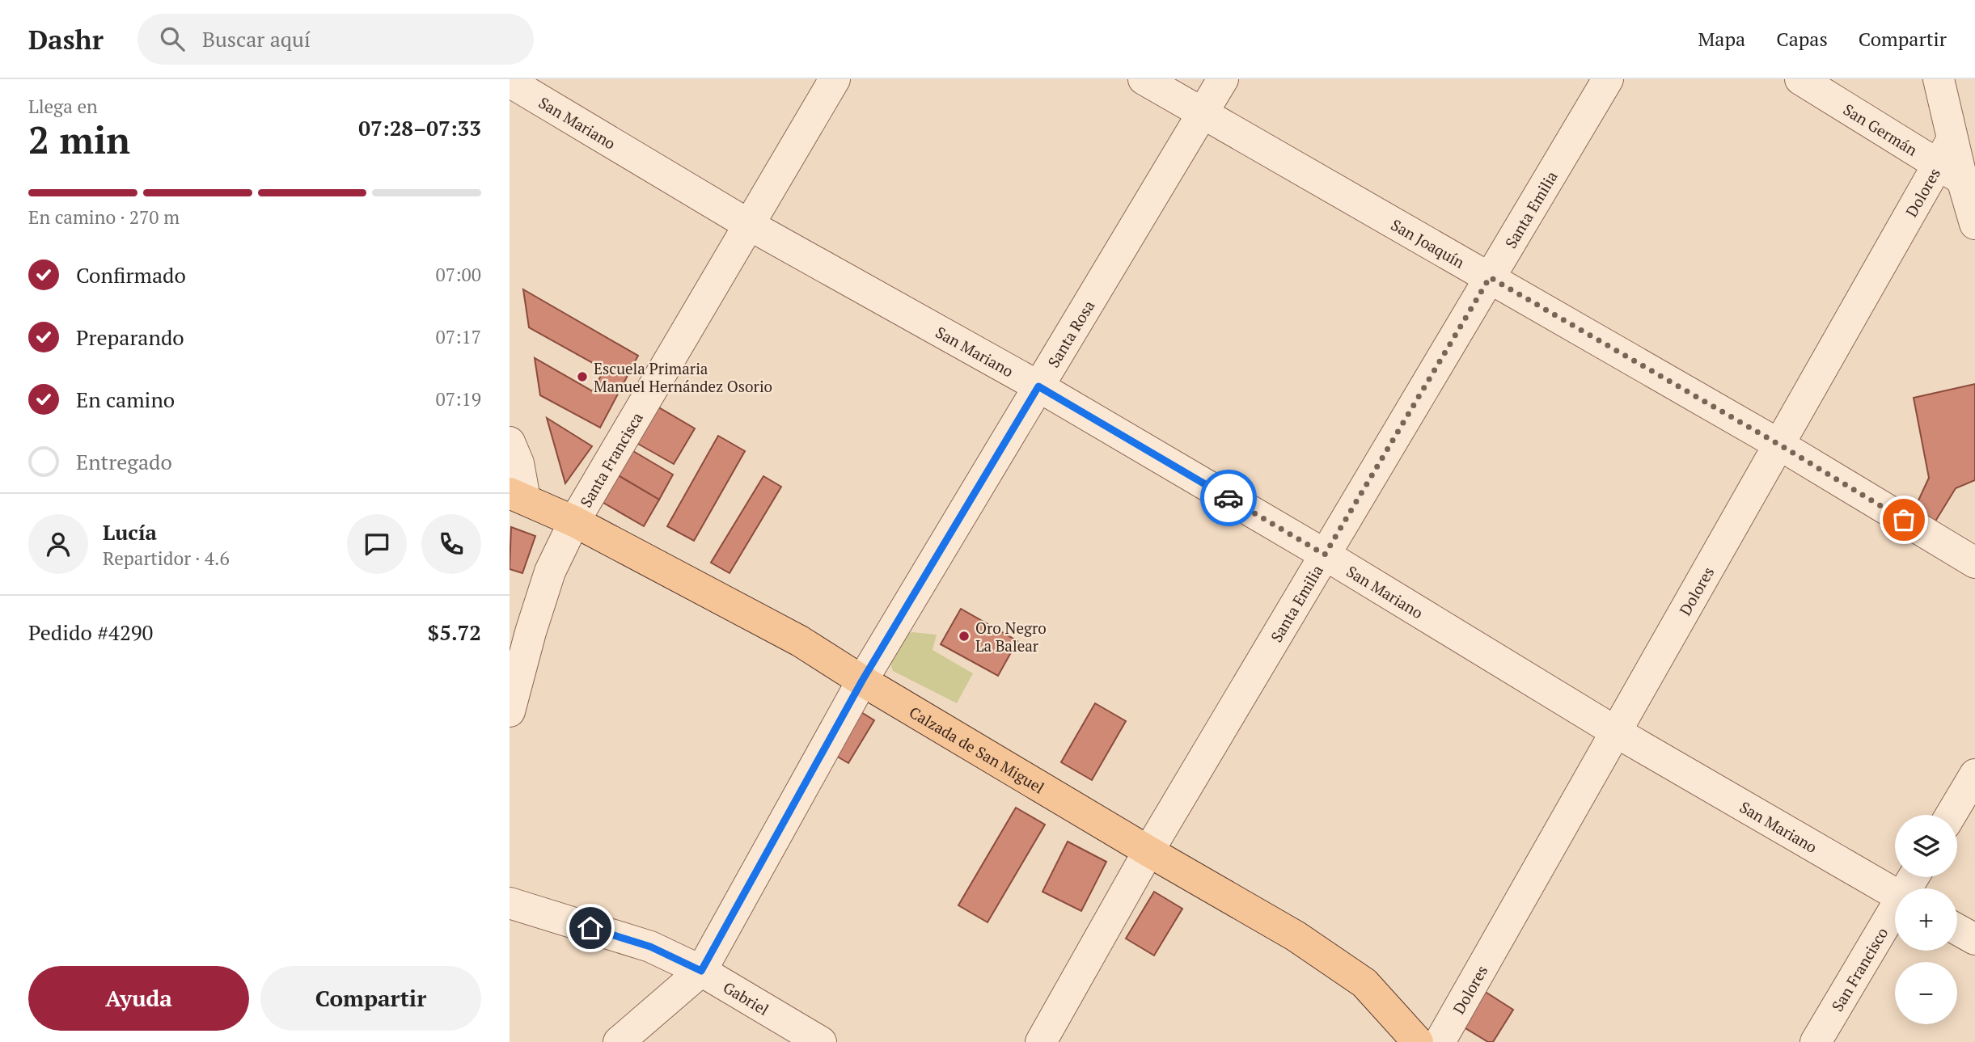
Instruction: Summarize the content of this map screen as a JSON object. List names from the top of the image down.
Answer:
{
  "streets": {
    "main road": ["Calzada de San Miguel"],
    "street": [
      "San Mariano",
      "San Germán",
      "Dolores",
      "Santa Emilia",
      "San Joaquín",
      "Santa Rosa",
      "Santa Francisca",
      "San Francisco",
      "Gabriel"
    ]
  },
  "crossings": [
    ["San Mariano", "Dolores"],
    ["San Mariano", "Santa Emilia"],
    ["San Mariano", "Santa Rosa"],
    ["San Mariano", "Santa Francisca"],
    ["San Germán", "Dolores"],
    ["Dolores", "San Joaquín"],
    ["Santa Emilia", "San Joaquín"],
    ["Santa Emilia", "Calzada de San Miguel"],
    ["San Joaquín", "Santa Rosa"],
    ["Santa Rosa", "Calzada de San Miguel"],
    ["Santa Rosa", "Gabriel"],
    ["Santa Francisca", "Calzada de San Miguel"]
  ],
  "places": ["Escuela Primaria Manuel Hernández Osorio", "Oro Negro La Balear"],
  "page": {
    "header": "Dashr",
    "search": "Buscar aquí",
    "nav": ["Mapa", "Capas", "Compartir"],
    "heading": ["2 min", "Llega en", "07:28–07:33"],
    "panel": [
      "Lucía",
      "Repartidor · 4.6",
      "Pedido #4290",
      "$5.72"
    ],
    "bar": "En camino · 270 m",
    "list": [
      ["Confirmado", "07:00"],
      ["Preparando", "07:17"],
      ["En camino", "07:19"],
      "Entregado"
    ],
    "map_buttons": ["+", "−"],
    "buttons": ["Ayuda", "Compartir"]
  }
}
